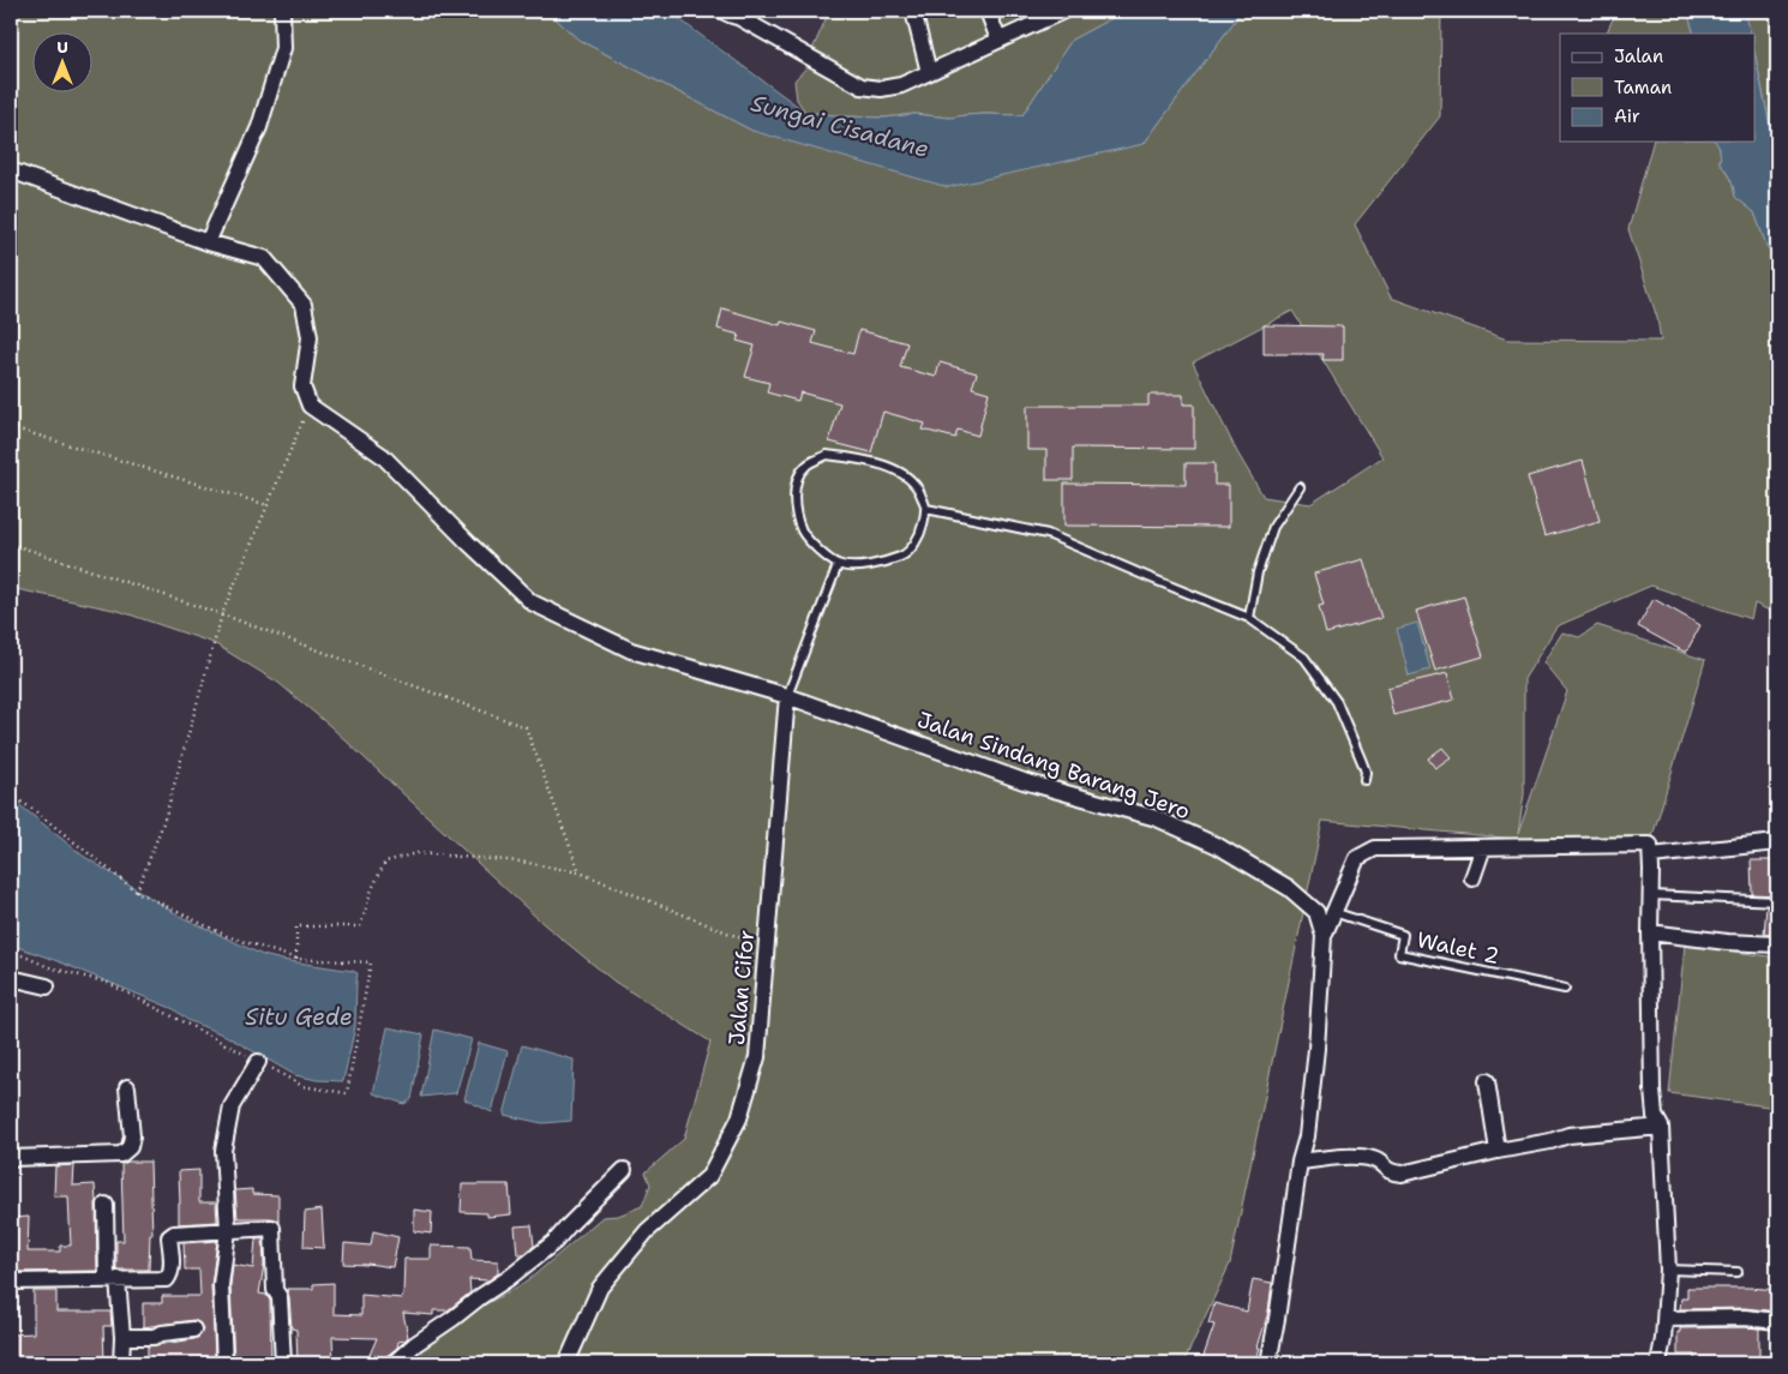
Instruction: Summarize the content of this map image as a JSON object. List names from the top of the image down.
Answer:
{
  "streets": {
    "street": ["Jalan Sindang Barang Jero", "Jalan Cifor"],
    "lane": ["Walet 2"]
  },
  "crossings": [
    ["Jalan Sindang Barang Jero", "Jalan Cifor"]
  ],
  "water": ["Sungai Cisadane", "Situ Gede"],
  "legend": ["Jalan", "Taman", "Air"],
  "north": "top"
}
